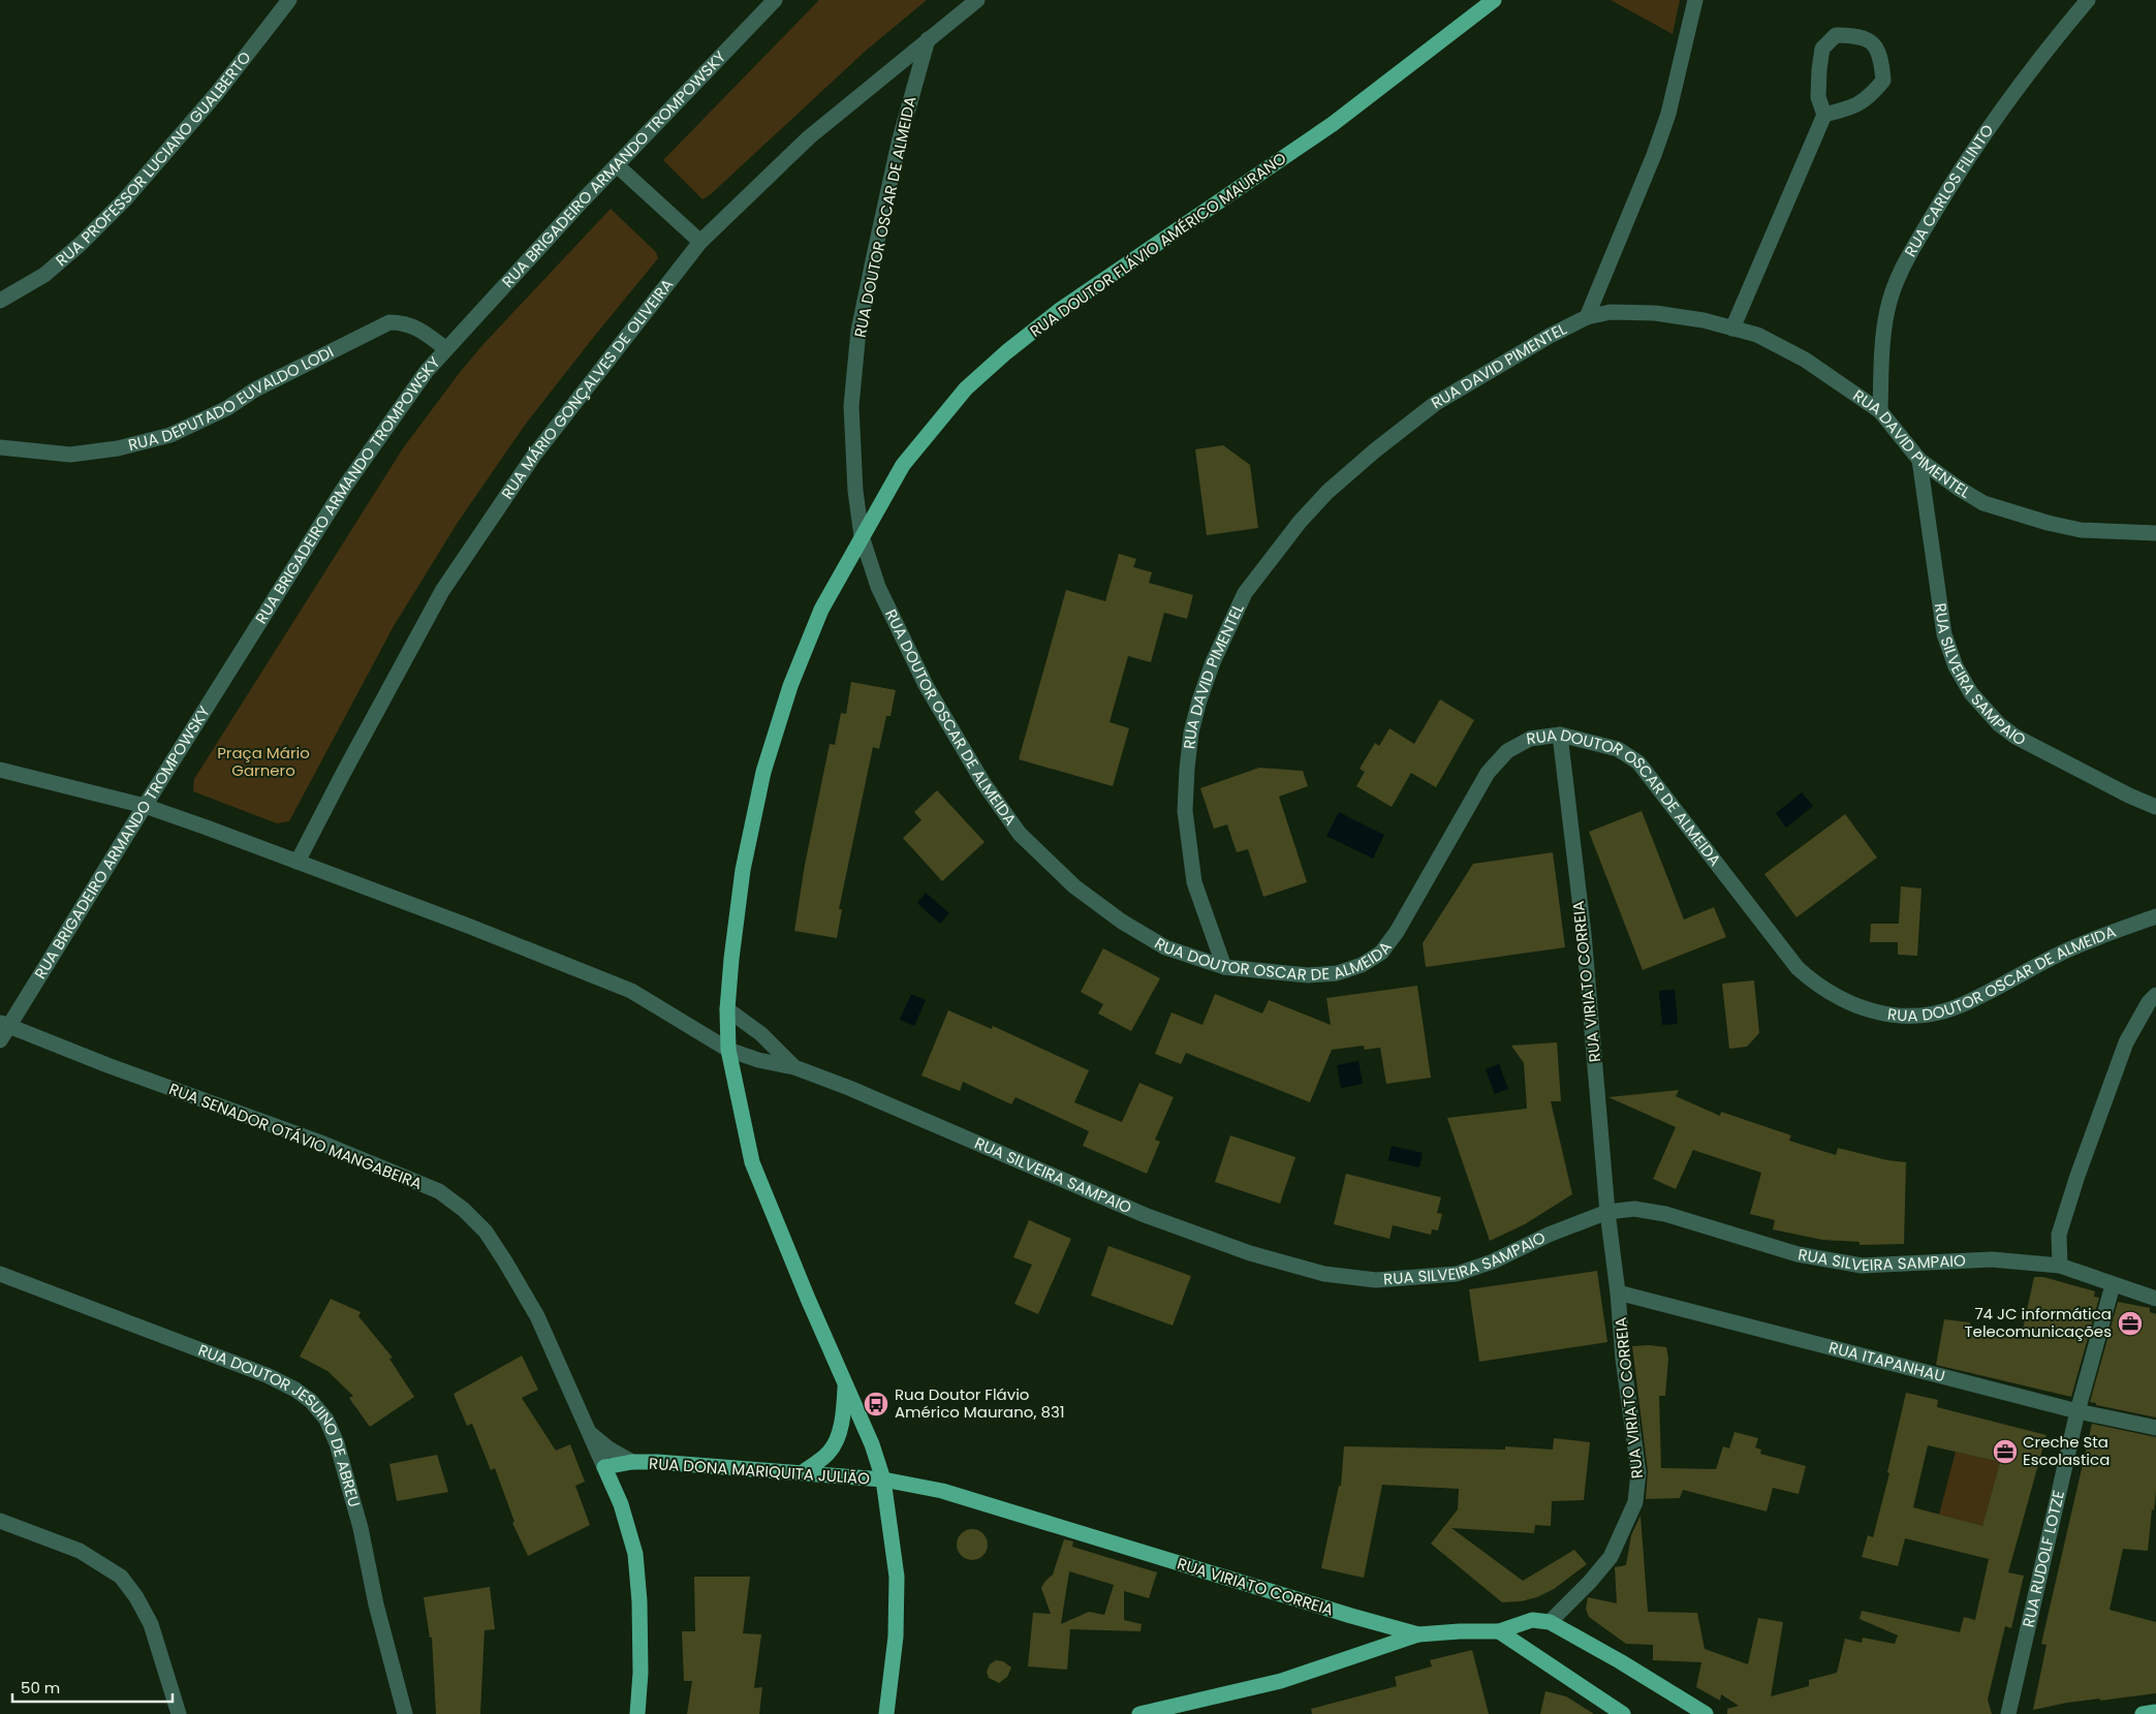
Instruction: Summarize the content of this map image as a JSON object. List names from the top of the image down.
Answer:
{
  "streets": {
    "main road": [
      "RUA DOUTOR FLÁVIO AMÉRICO MAURANO",
      "RUA VIRIATO CORREIA",
      "RUA SENADOR OTÁVIO MANGABEIRA",
      "RUA DONA MARIQUITA JULIÃO"
    ],
    "street": [
      "RUA PROFESSOR LUCIANO GUALBERTO",
      "RUA BRIGADEIRO ARMANDO TROMPOWSKY",
      "RUA CARLOS FILINTO",
      "RUA DOUTOR OSCAR DE ALMEIDA",
      "RUA DAVID PIMENTEL",
      "RUA MÁRIO GONÇALVES DE OLIVEIRA",
      "RUA DEPUTADO EUVALDO LODI",
      "RUA SILVEIRA SAMPAIO",
      "RUA ITAPANHAU",
      "RUA DOUTOR JESUINO DE ABREU",
      "RUA RUDOLF LOTZE"
    ]
  },
  "crossings": [
    ["RUA BRIGADEIRO ARMANDO TROMPOWSKY", "RUA DEPUTADO EUVALDO LODI"],
    ["RUA BRIGADEIRO ARMANDO TROMPOWSKY", "RUA SILVEIRA SAMPAIO"],
    ["RUA BRIGADEIRO ARMANDO TROMPOWSKY", "RUA SENADOR OTÁVIO MANGABEIRA"],
    ["RUA CARLOS FILINTO", "RUA DAVID PIMENTEL"],
    ["RUA DOUTOR OSCAR DE ALMEIDA", "RUA DOUTOR FLÁVIO AMÉRICO MAURANO"],
    ["RUA DOUTOR OSCAR DE ALMEIDA", "RUA DAVID PIMENTEL"],
    ["RUA DOUTOR OSCAR DE ALMEIDA", "RUA MÁRIO GONÇALVES DE OLIVEIRA"],
    ["RUA DOUTOR OSCAR DE ALMEIDA", "RUA VIRIATO CORREIA"],
    ["RUA DOUTOR FLÁVIO AMÉRICO MAURANO", "RUA SILVEIRA SAMPAIO"],
    ["RUA DOUTOR FLÁVIO AMÉRICO MAURANO", "RUA VIRIATO CORREIA"],
    ["RUA DOUTOR FLÁVIO AMÉRICO MAURANO", "RUA DONA MARIQUITA JULIÃO"],
    ["RUA DAVID PIMENTEL", "RUA SILVEIRA SAMPAIO"],
    ["RUA MÁRIO GONÇALVES DE OLIVEIRA", "RUA SILVEIRA SAMPAIO"],
    ["RUA SILVEIRA SAMPAIO", "RUA VIRIATO CORREIA"],
    ["RUA SILVEIRA SAMPAIO", "RUA RUDOLF LOTZE"],
    ["RUA VIRIATO CORREIA", "RUA ITAPANHAU"],
    ["RUA VIRIATO CORREIA", "RUA DONA MARIQUITA JULIÃO"],
    ["RUA SENADOR OTÁVIO MANGABEIRA", "RUA DONA MARIQUITA JULIÃO"],
    ["RUA ITAPANHAU", "RUA RUDOLF LOTZE"]
  ],
  "parks": ["Praça Mário Garnero"],
  "places": {
    "office": ["74 JC informática Telecomunicações", "Creche Sta Escolastica"],
    "bus stop": ["Rua Doutor Flávio Américo Maurano, 831"]
  },
  "scale_bar": "50 m"
}
